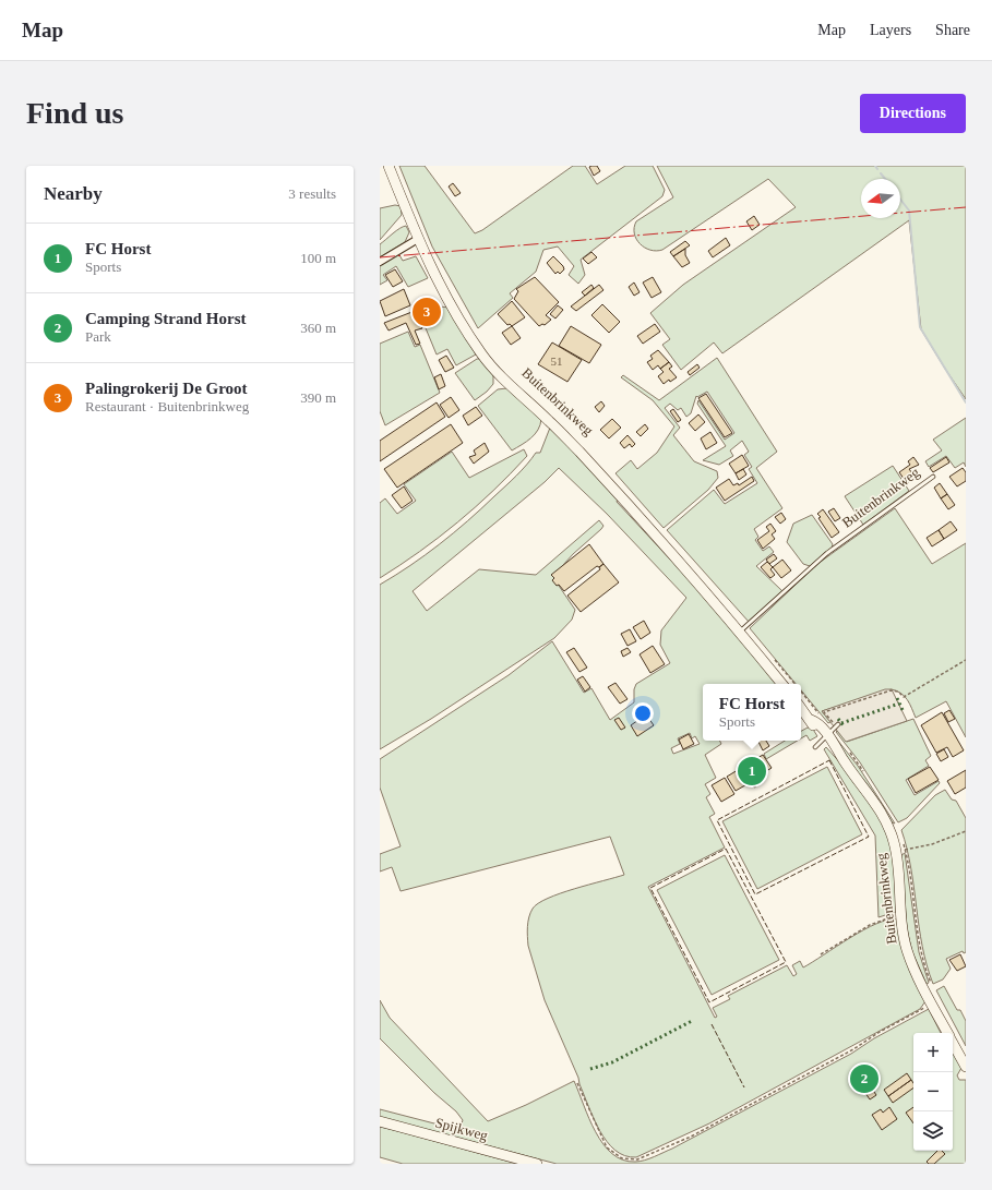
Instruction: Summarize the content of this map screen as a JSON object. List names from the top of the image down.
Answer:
{
  "streets": {
    "main road": ["Buitenbrinkweg", "Spijkweg"]
  },
  "house_numbers": ["51"],
  "north": "left",
  "page": {
    "header": "Map",
    "nav": ["Map", "Layers", "Share"],
    "buttons": "Directions",
    "title": "Find us",
    "heading": ["Nearby", "3 results"],
    "list": [
      {
        "mark": "1",
        "name": "FC Horst",
        "note": "Sports",
        "value": "100 m"
      },
      {
        "mark": "2",
        "name": "Camping Strand Horst",
        "note": "Park",
        "value": "360 m"
      },
      {
        "mark": "3",
        "name": "Palingrokerij De Groot",
        "note": "Restaurant · Buitenbrinkweg",
        "value": "390 m"
      }
    ],
    "pins": ["3", "1", "2"],
    "popup": ["FC Horst", "Sports"],
    "map_buttons": ["+", "−"]
  }
}
